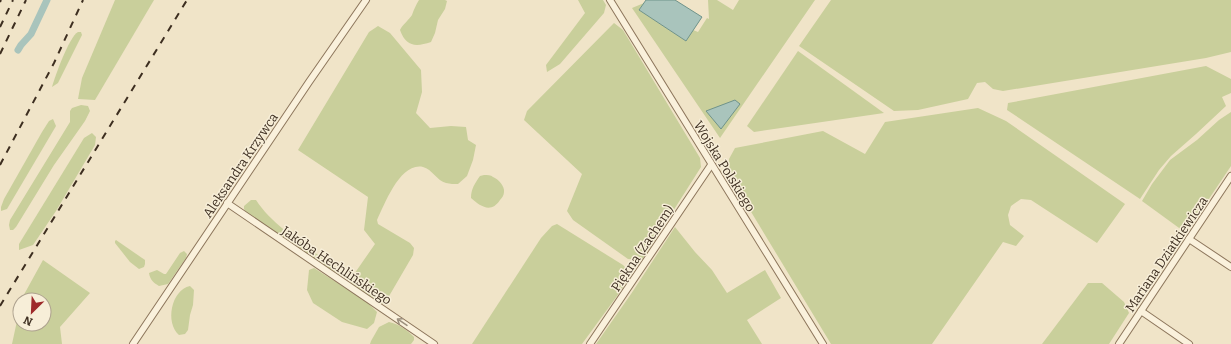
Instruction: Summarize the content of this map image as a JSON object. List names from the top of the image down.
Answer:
{
  "streets": {
    "street": [
      "Aleksandra Krzywca",
      "Wojska Polskiego",
      "Piękna (Zachem)",
      "Mariana Dziatkiewicza",
      "Jakóba Hechlińskiego"
    ]
  },
  "crossings": [
    ["Aleksandra Krzywca", "Jakóba Hechlińskiego"],
    ["Wojska Polskiego", "Piękna (Zachem)"]
  ],
  "one_way": ["Jakóba Hechlińskiego"],
  "north": "bottom left"
}
